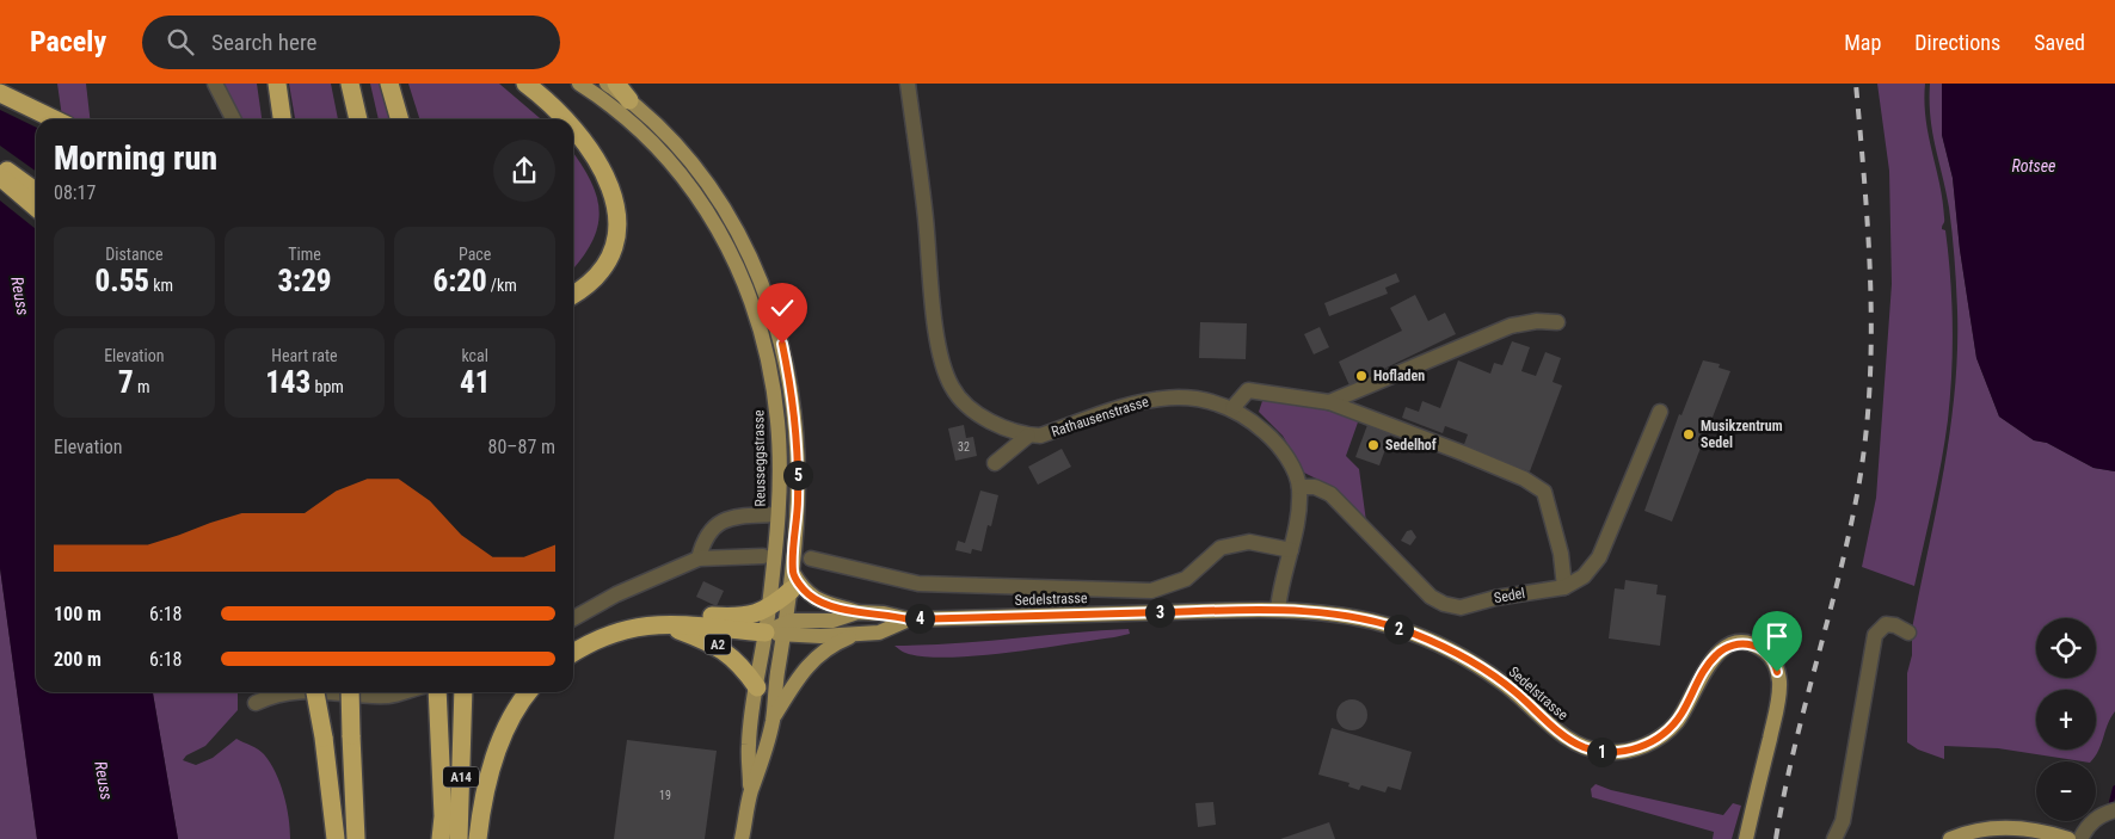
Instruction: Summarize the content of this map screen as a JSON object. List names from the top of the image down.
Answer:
{
  "streets": {
    "highway": ["A2", "A14"],
    "main road": ["Reusseggstrasse", "Sedelstrasse"],
    "street": ["Rathausenstrasse", "Sedel"]
  },
  "crossings": [
    ["Rathausenstrasse", "Sedel"],
    ["Rathausenstrasse", "Sedelstrasse"],
    ["Reusseggstrasse", "Sedelstrasse"],
    ["Reusseggstrasse", "A2"]
  ],
  "water": ["Rotsee", "Reuss"],
  "places": ["Hofladen", "Musikzentrum Sedel", "Sedelhof"],
  "house_numbers": ["32", "19"],
  "page": {
    "header": "Pacely",
    "search": "Search here",
    "nav": ["Map", "Directions", "Saved"],
    "heading": ["Morning run", "08:17"],
    "stats": [
      ["Distance", "0.55 km"],
      ["Time", "3:29"],
      ["Pace", "6:20 /km"],
      ["Elevation", "7 m"],
      ["Heart rate", "143 bpm"],
      ["kcal", "41"]
    ],
    "chart": ["Elevation", "80–87 m"],
    "pins": [
      "5",
      "3",
      "4",
      "2",
      "1"
    ],
    "list": [
      {
        "name": "100 m",
        "note": "6:18"
      },
      {
        "name": "200 m",
        "note": "6:18"
      }
    ],
    "map_buttons": ["+", "−"]
  }
}
